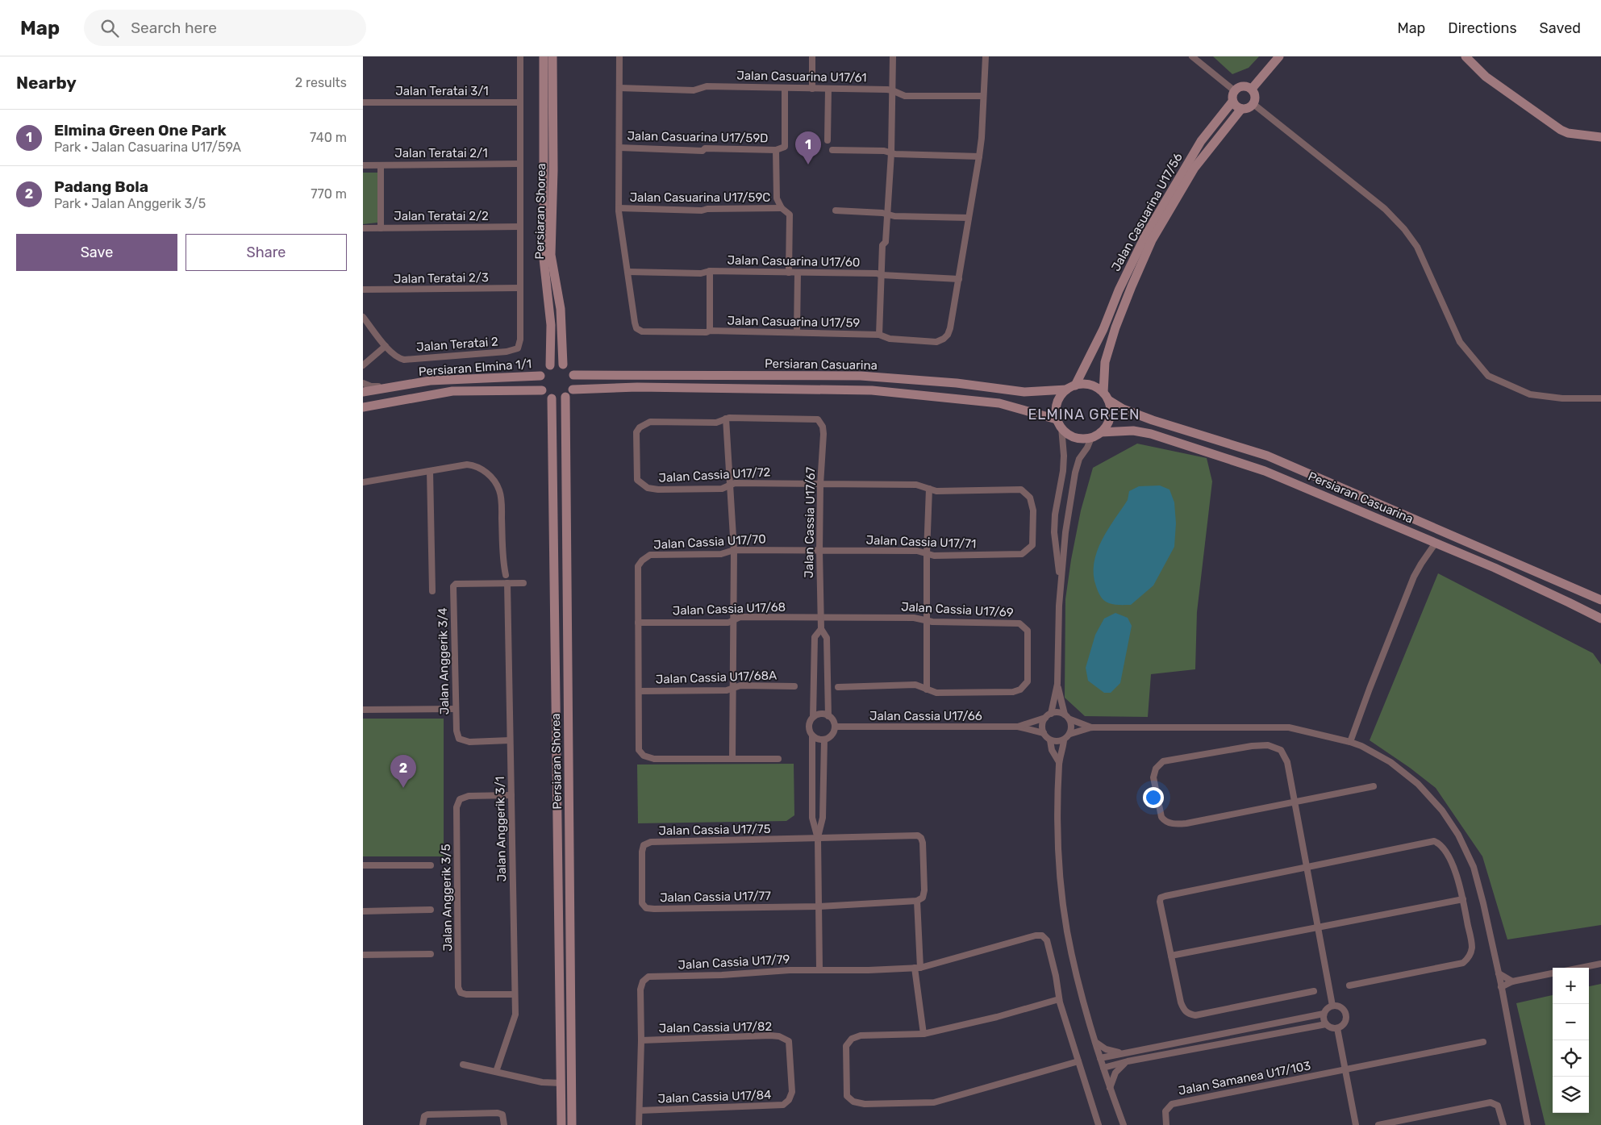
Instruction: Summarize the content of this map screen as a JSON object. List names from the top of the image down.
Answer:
{
  "streets": {
    "street": [
      "Jalan Casuarina U17/61",
      "Jalan Teratai 3/1",
      "Jalan Casuarina U17/59D",
      "Jalan Teratai 2/1",
      "Jalan Casuarina U17/59C",
      "Persiaran Shorea",
      "Jalan Casuarina U17/56",
      "Jalan Teratai 2/2",
      "Jalan Casuarina U17/60",
      "Jalan Teratai 2/3",
      "Jalan Casuarina U17/59",
      "Jalan Teratai 2",
      "Persiaran Casuarina",
      "Persiaran Elmina 1/1",
      "Jalan Cassia U17/72",
      "Jalan Cassia U17/67",
      "Jalan Cassia U17/70",
      "Jalan Cassia U17/71",
      "Jalan Cassia U17/68",
      "Jalan Cassia U17/69",
      "Jalan Anggerik 3/4",
      "Jalan Cassia U17/68A",
      "Jalan Cassia U17/66",
      "Jalan Anggerik 3/1",
      "Jalan Cassia U17/75",
      "Jalan Cassia U17/77",
      "Jalan Anggerik 3/5",
      "Jalan Cassia U17/79",
      "Jalan Cassia U17/82",
      "Jalan Samanea U17/103",
      "Jalan Cassia U17/84"
    ]
  },
  "crossings": [
    ["Jalan Casuarina U17/61", "Jalan Casuarina U17/59"],
    ["Jalan Casuarina U17/59D", "Jalan Casuarina U17/59"],
    ["Jalan Casuarina U17/59C", "Jalan Casuarina U17/59"],
    ["Persiaran Shorea", "Persiaran Casuarina"],
    ["Persiaran Shorea", "Persiaran Elmina 1/1"],
    ["Jalan Casuarina U17/56", "Persiaran Casuarina"],
    ["Jalan Casuarina U17/60", "Jalan Casuarina U17/59"],
    ["Jalan Teratai 2/3", "Jalan Teratai 2"],
    ["Persiaran Casuarina", "Persiaran Elmina 1/1"],
    ["Jalan Cassia U17/72", "Jalan Cassia U17/67"],
    ["Jalan Cassia U17/72", "Jalan Cassia U17/71"],
    ["Jalan Cassia U17/67", "Jalan Cassia U17/70"],
    ["Jalan Cassia U17/67", "Jalan Cassia U17/71"],
    ["Jalan Cassia U17/67", "Jalan Cassia U17/68"],
    ["Jalan Cassia U17/67", "Jalan Cassia U17/69"],
    ["Jalan Cassia U17/67", "Jalan Cassia U17/66"],
    ["Jalan Cassia U17/70", "Jalan Cassia U17/71"],
    ["Jalan Cassia U17/70", "Jalan Cassia U17/68"],
    ["Jalan Cassia U17/70", "Jalan Cassia U17/68A"],
    ["Jalan Cassia U17/68", "Jalan Cassia U17/69"],
    ["Jalan Anggerik 3/4", "Jalan Anggerik 3/1"],
    ["Jalan Anggerik 3/1", "Jalan Anggerik 3/5"],
    ["Jalan Cassia U17/75", "Jalan Cassia U17/77"],
    ["Jalan Cassia U17/79", "Jalan Cassia U17/82"],
    ["Jalan Cassia U17/82", "Jalan Cassia U17/84"]
  ],
  "districts": ["ELMINA GREEN"],
  "page": {
    "header": "Map",
    "search": "Search here",
    "nav": ["Map", "Directions", "Saved"],
    "heading": ["Nearby", "2 results"],
    "list": [
      {
        "mark": "1",
        "name": "Elmina Green One Park",
        "note": "Park · Jalan Casuarina U17/59A",
        "value": "740 m"
      },
      {
        "mark": "2",
        "name": "Padang Bola",
        "note": "Park · Jalan Anggerik 3/5",
        "value": "770 m"
      }
    ],
    "pins": ["1", "2"],
    "buttons": ["Save", "Share"],
    "map_buttons": ["+", "−"]
  }
}
